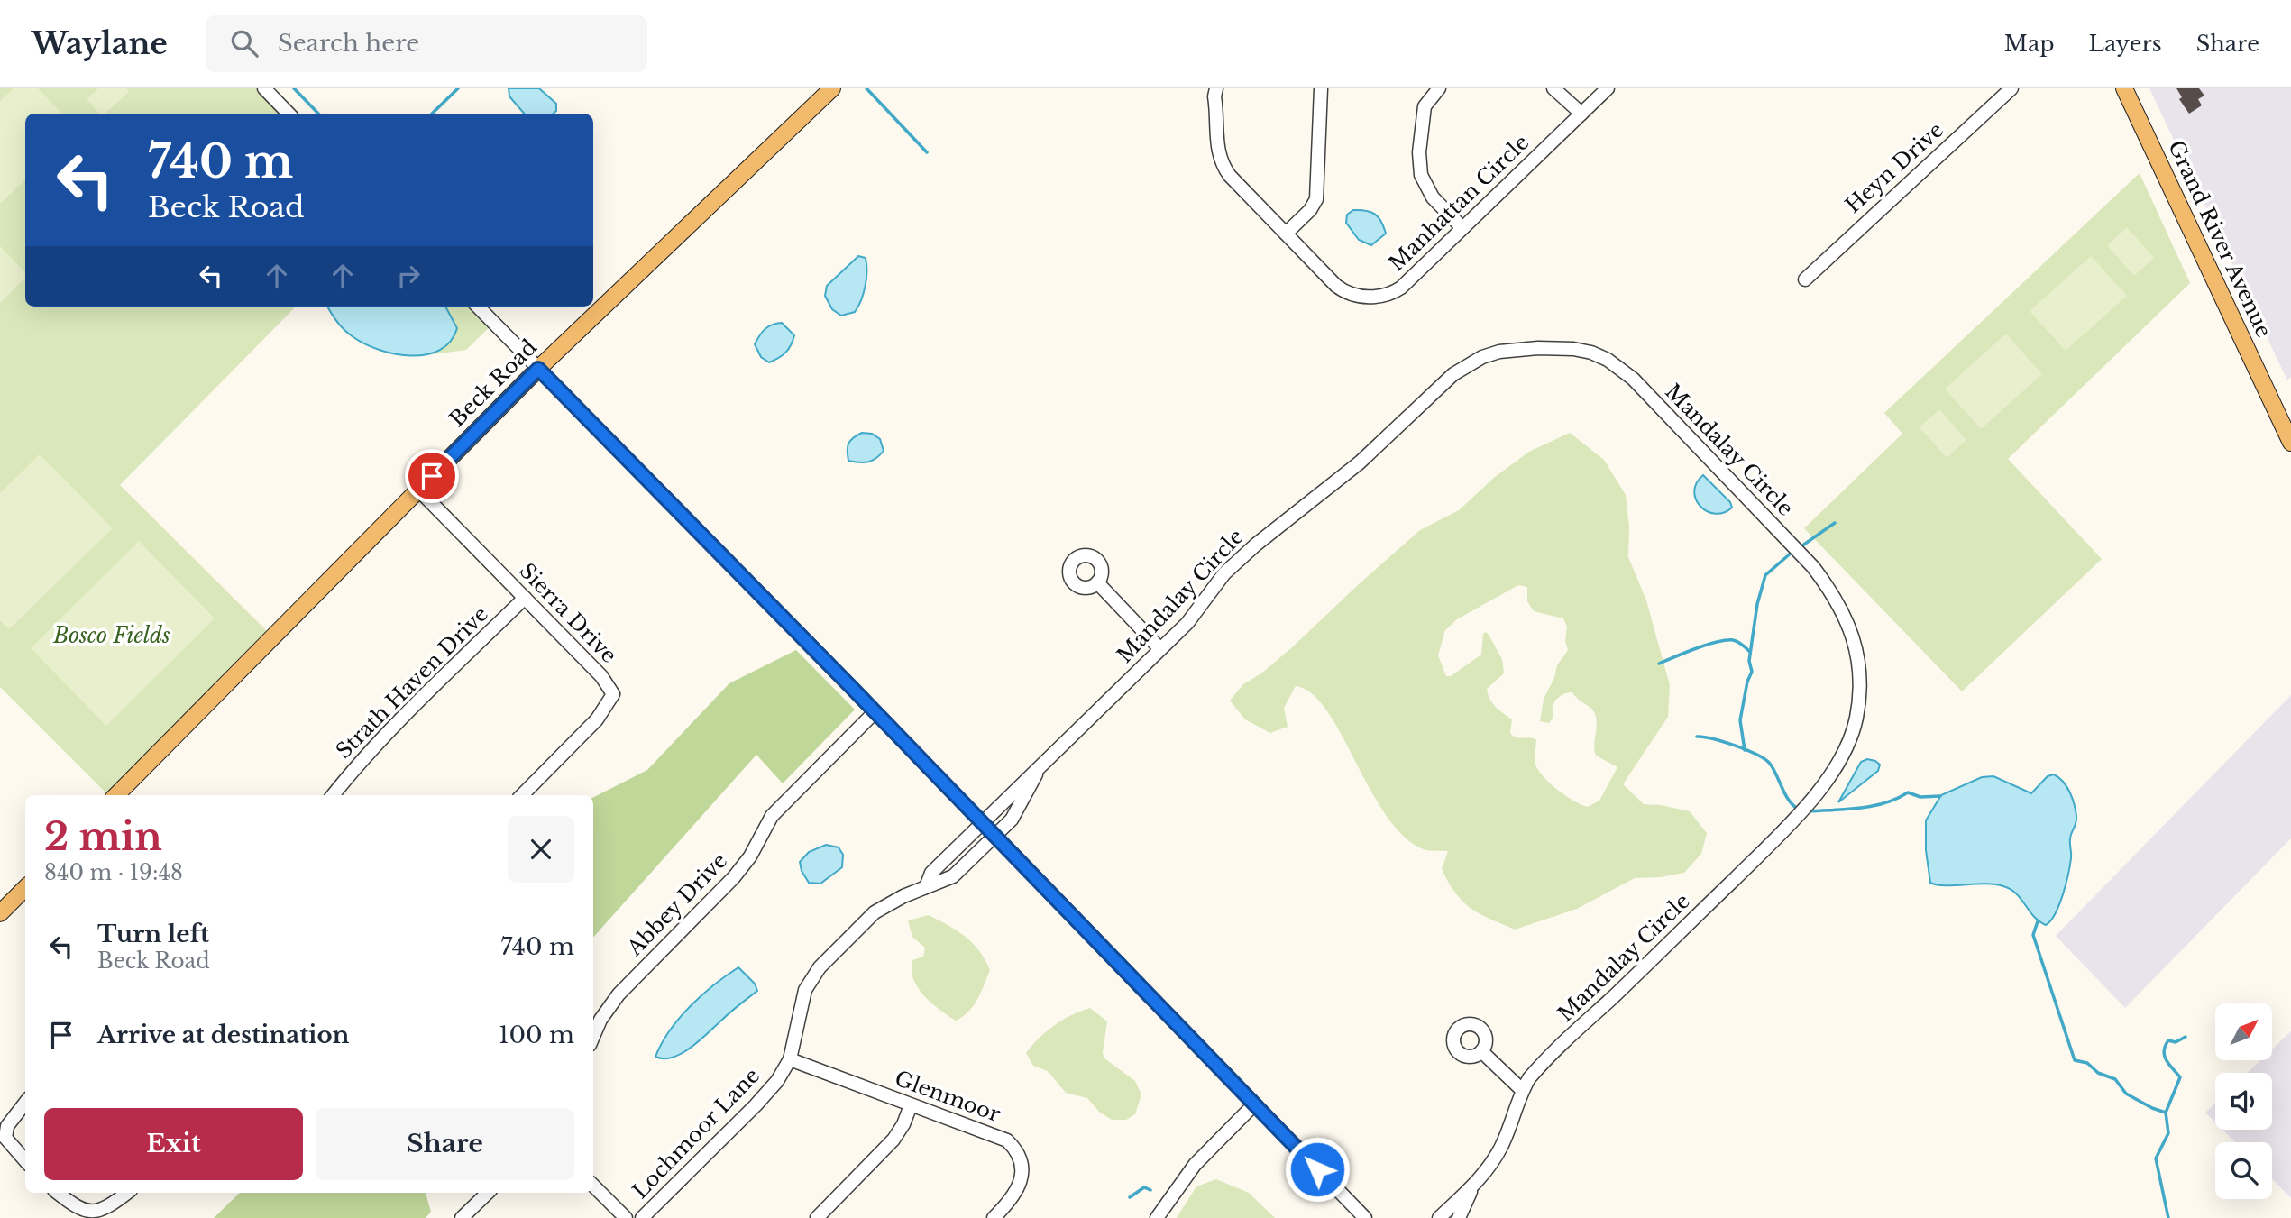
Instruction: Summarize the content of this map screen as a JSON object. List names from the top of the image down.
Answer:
{
  "streets": {
    "main road": ["Grand River Avenue", "Beck Road"],
    "street": [
      "Heyn Drive",
      "Manhattan Circle",
      "Mandalay Circle",
      "Sierra Drive",
      "Strath Haven Drive",
      "Abbey Drive",
      "Glenmoor",
      "Lochmoor Lane"
    ]
  },
  "crossings": [
    ["Beck Road", "Sierra Drive"],
    ["Mandalay Circle", "Lochmoor Lane"],
    ["Sierra Drive", "Strath Haven Drive"],
    ["Glenmoor", "Lochmoor Lane"]
  ],
  "parks": ["Bosco Fields"],
  "north": "top right",
  "page": {
    "header": "Waylane",
    "search": "Search here",
    "nav": ["Map", "Layers", "Share"],
    "turn": ["740 m", "Beck Road"],
    "heading": ["2 min", "840 m · 19:48"],
    "list": [
      {
        "name": "Turn left",
        "note": "Beck Road",
        "value": "740 m"
      },
      {
        "name": "Arrive at destination",
        "value": "100 m"
      }
    ],
    "buttons": ["Exit", "Share"]
  }
}
